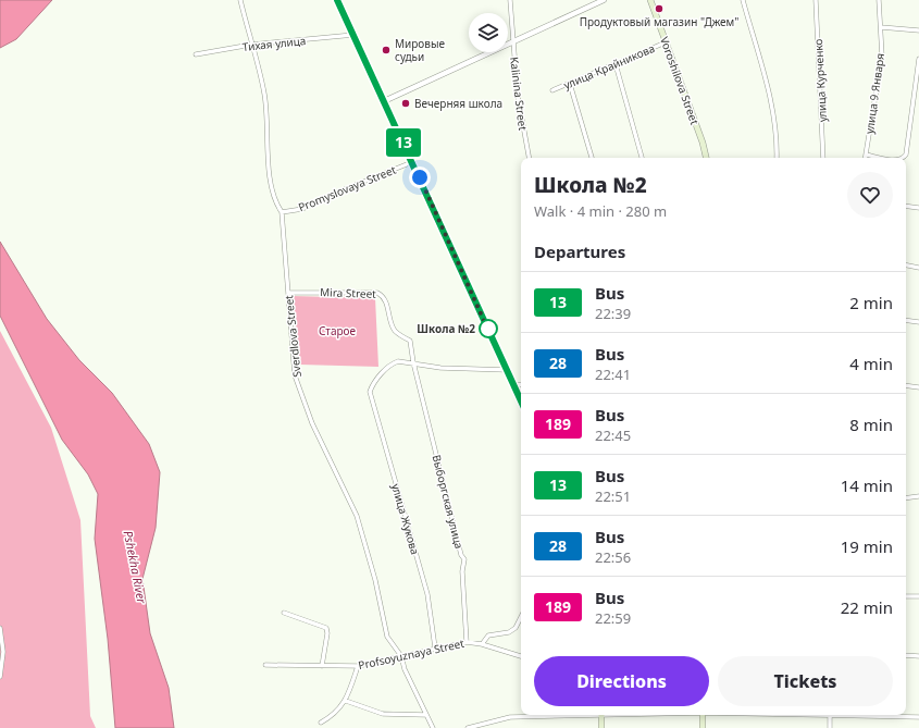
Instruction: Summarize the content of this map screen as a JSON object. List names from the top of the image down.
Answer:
{
  "streets": {
    "main road": ["Voroshilova Street"],
    "street": [
      "Тихая улица",
      "улица Крайникова",
      "улица Курченко",
      "Kalinina Street",
      "улица 9 Января",
      "Promyslovaya Street",
      "Mira Street",
      "Sverdlova Street",
      "Выборгская улица",
      "улица Жукова",
      "Profsoyuznaya Street"
    ]
  },
  "crossings": [
    ["Тихая улица", "Sverdlova Street"],
    ["улица Крайникова", "Voroshilova Street"],
    ["Promyslovaya Street", "Sverdlova Street"],
    ["Mira Street", "Sverdlova Street"],
    ["Mira Street", "Выборгская улица"],
    ["Mira Street", "улица Жукова"],
    ["Sverdlova Street", "Profsoyuznaya Street"],
    ["Выборгская улица", "улица Жукова"],
    ["Выборгская улица", "Profsoyuznaya Street"],
    ["улица Жукова", "Profsoyuznaya Street"]
  ],
  "water": ["Pshekha River"],
  "parks": ["Старое"],
  "places": [
    "Продуктовый магазин \"Джем\"",
    "Мировые судьи",
    "Вечерняя школа",
    "Школа №2"
  ],
  "lines": ["bus line 13"],
  "page": {
    "on_map": "13",
    "heading": [
      ["Школа №2", "Walk · 4 min · 280 m"],
      "Departures"
    ],
    "list": [
      {
        "mark": "13",
        "name": "Bus",
        "note": "22:39",
        "value": "2 min"
      },
      {
        "mark": "28",
        "name": "Bus",
        "note": "22:41",
        "value": "4 min"
      },
      {
        "mark": "189",
        "name": "Bus",
        "note": "22:45",
        "value": "8 min"
      },
      {
        "mark": "13",
        "name": "Bus",
        "note": "22:51",
        "value": "14 min"
      },
      {
        "mark": "28",
        "name": "Bus",
        "note": "22:56",
        "value": "19 min"
      },
      {
        "mark": "189",
        "name": "Bus",
        "note": "22:59",
        "value": "22 min"
      }
    ],
    "buttons": ["Directions", "Tickets"]
  }
}
